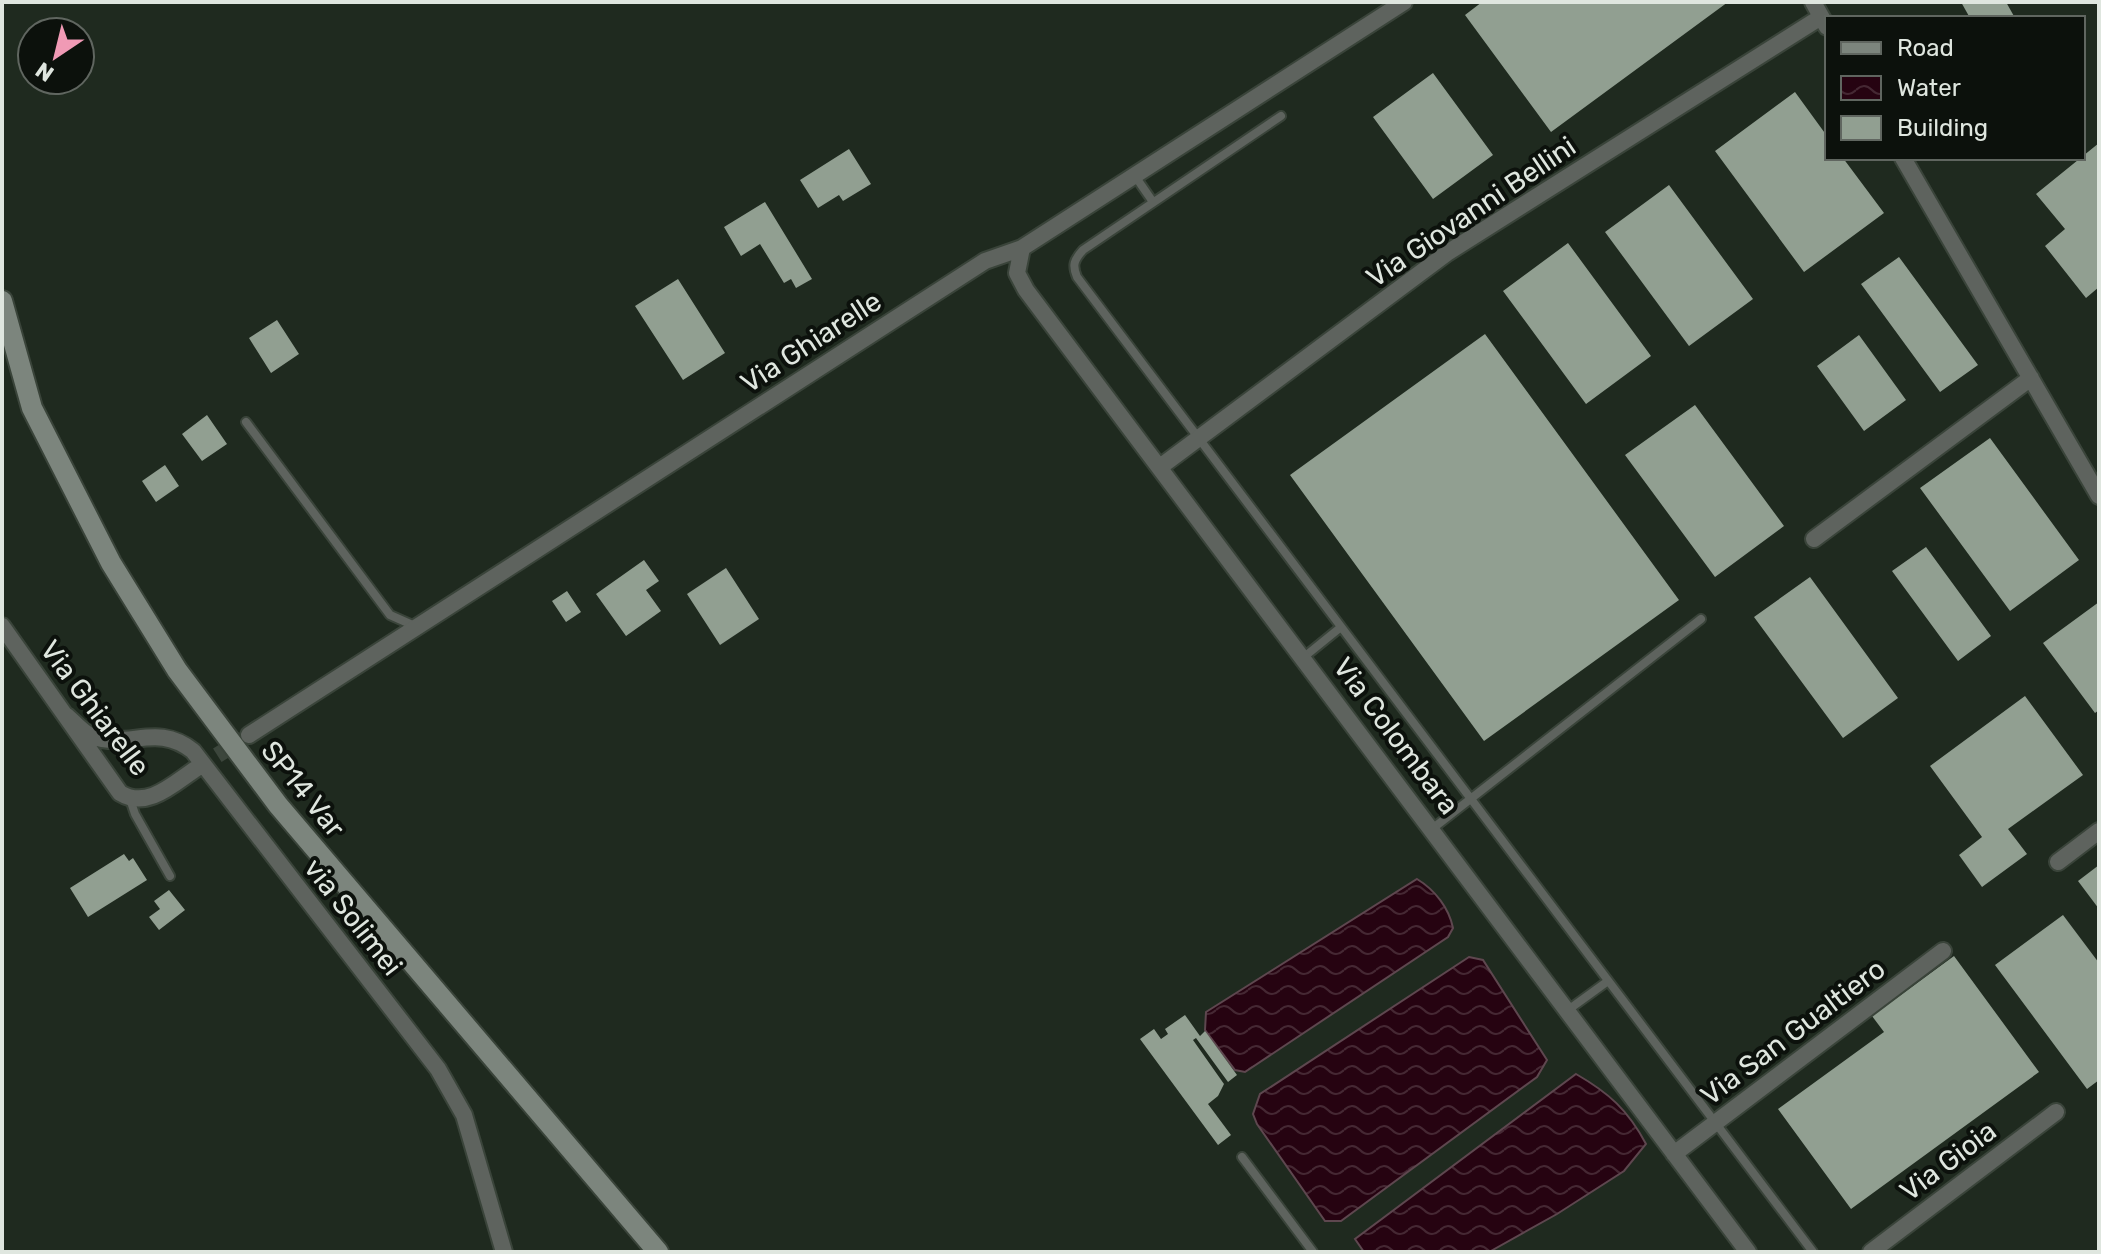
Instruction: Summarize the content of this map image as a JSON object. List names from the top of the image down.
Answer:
{
  "streets": {
    "main road": ["SP14 Var"],
    "street": [
      "Via Giovanni Bellini",
      "Via Ghiarelle",
      "Via Colombara",
      "via Solimei",
      "Via San Gualtiero",
      "Via Gioia"
    ]
  },
  "crossings": [
    ["Via Giovanni Bellini", "Via Colombara"],
    ["Via Ghiarelle", "Via Colombara"],
    ["Via Ghiarelle", "via Solimei"],
    ["Via Colombara", "Via San Gualtiero"]
  ],
  "legend": ["Road", "Water", "Building"],
  "north": "bottom left"
}
